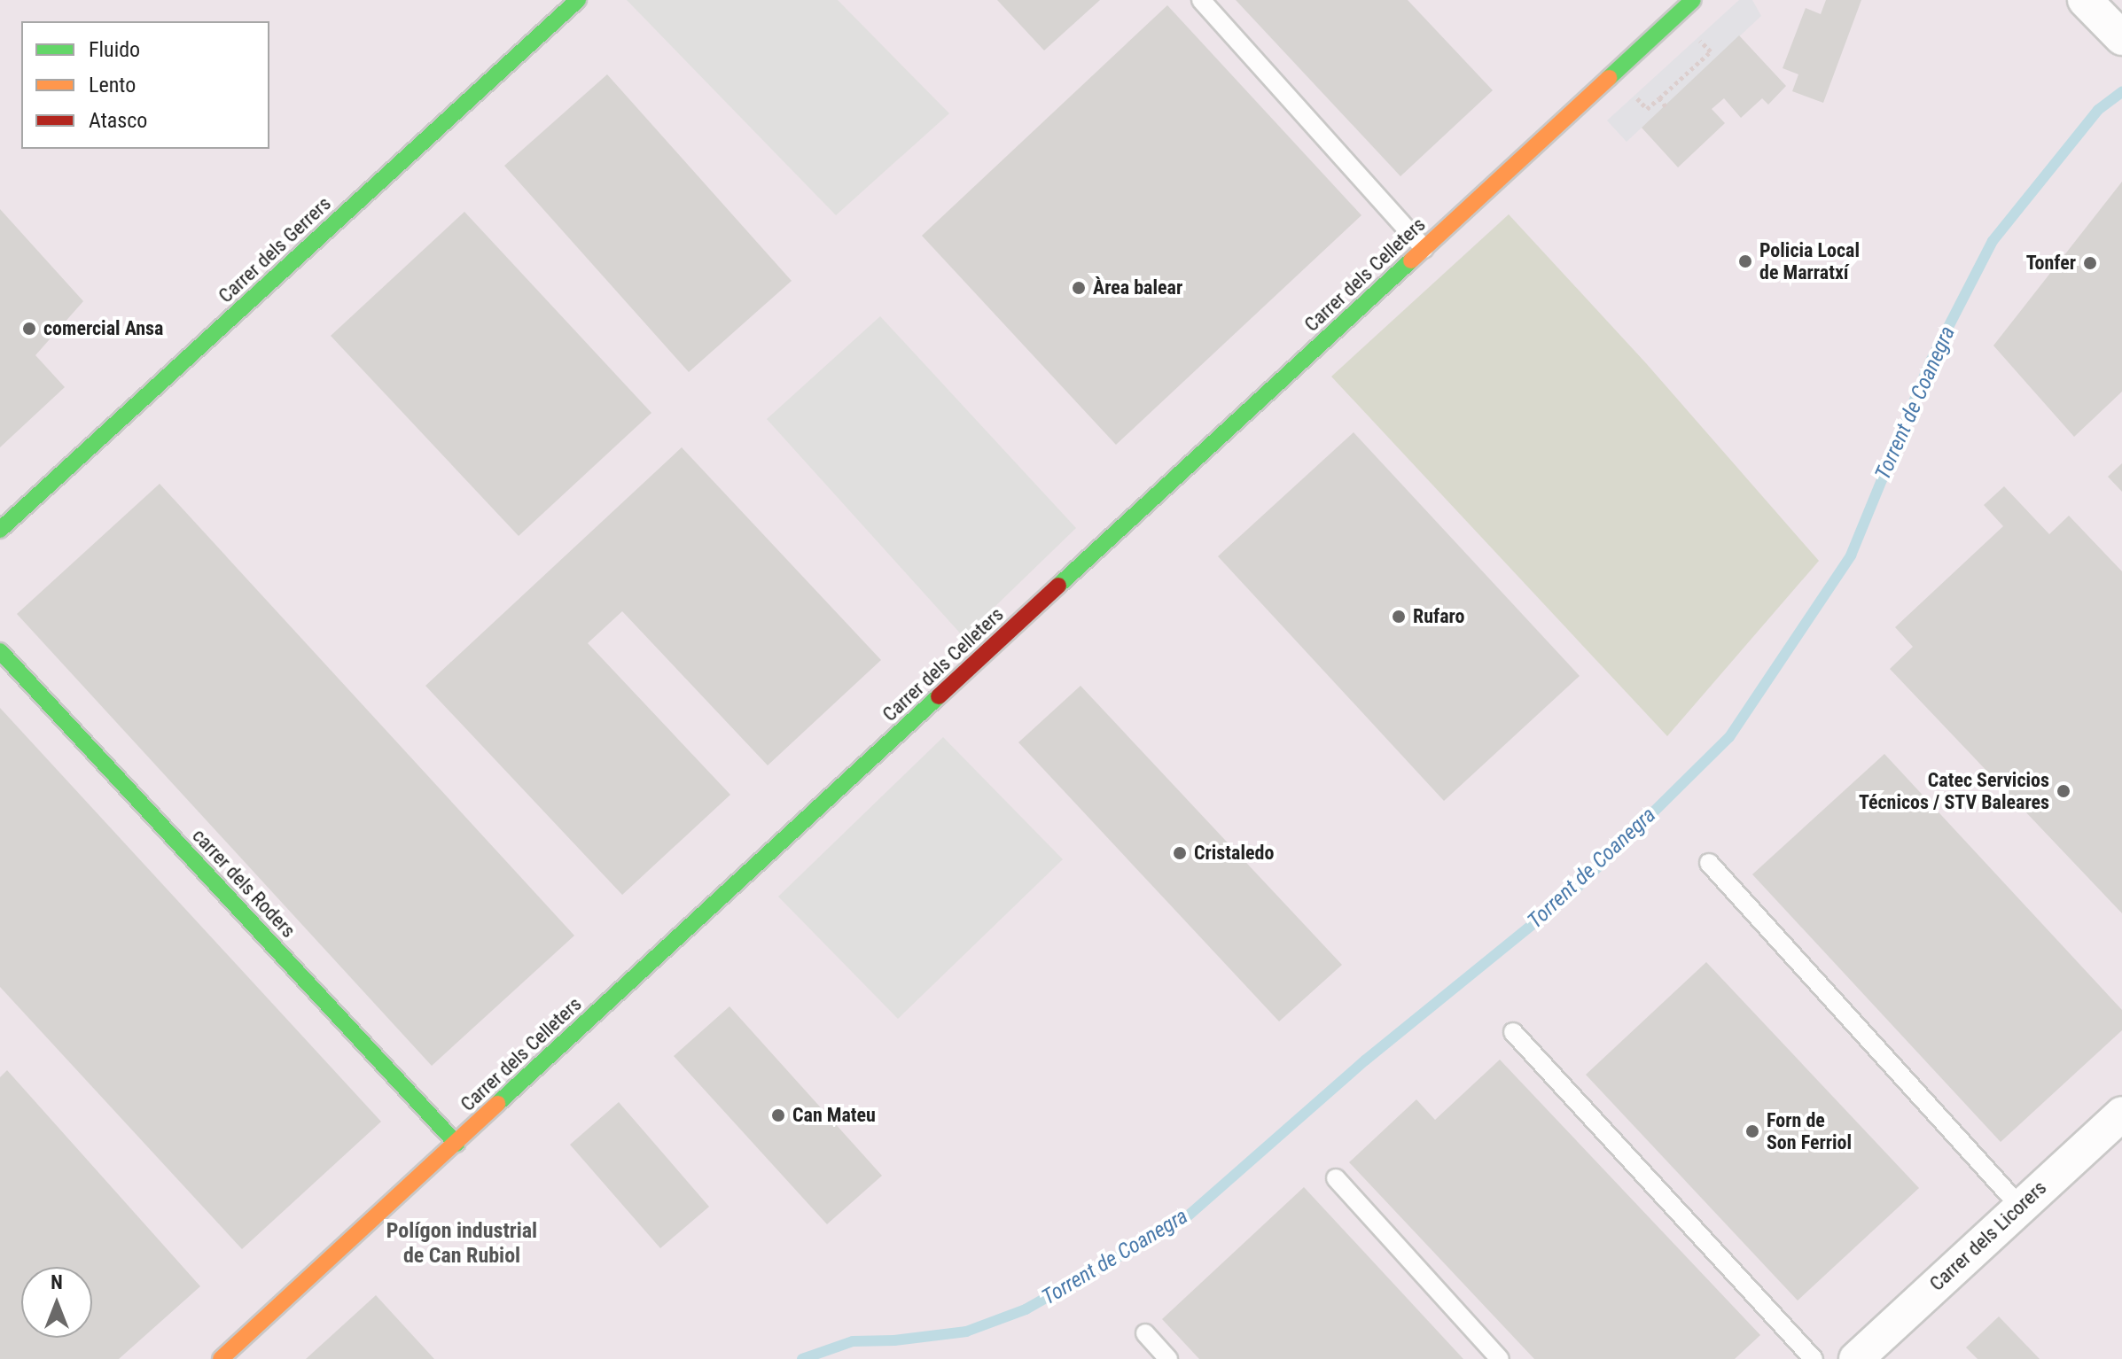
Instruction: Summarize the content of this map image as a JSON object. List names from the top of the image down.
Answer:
{
  "streets": {
    "street": [
      "Carrer dels Gerrers",
      "Carrer dels Celleters",
      "carrer dels Roders",
      "Carrer dels Licorers"
    ]
  },
  "crossings": [
    ["Carrer dels Celleters", "carrer dels Roders"]
  ],
  "districts": ["Polígon industrial de Can Rubiol"],
  "water": ["Torrent de Coanegra"],
  "places": [
    "Policia Local de Marratxí",
    "Tonfer",
    "Àrea balear",
    "comercial Ansa",
    "Rufaro",
    "Catec Servicios Técnicos / STV Baleares",
    "Cristaledo",
    "Can Mateu",
    "Forn de Son Ferriol"
  ],
  "legend": ["Fluido", "Lento", "Atasco"],
  "north": "top"
}
